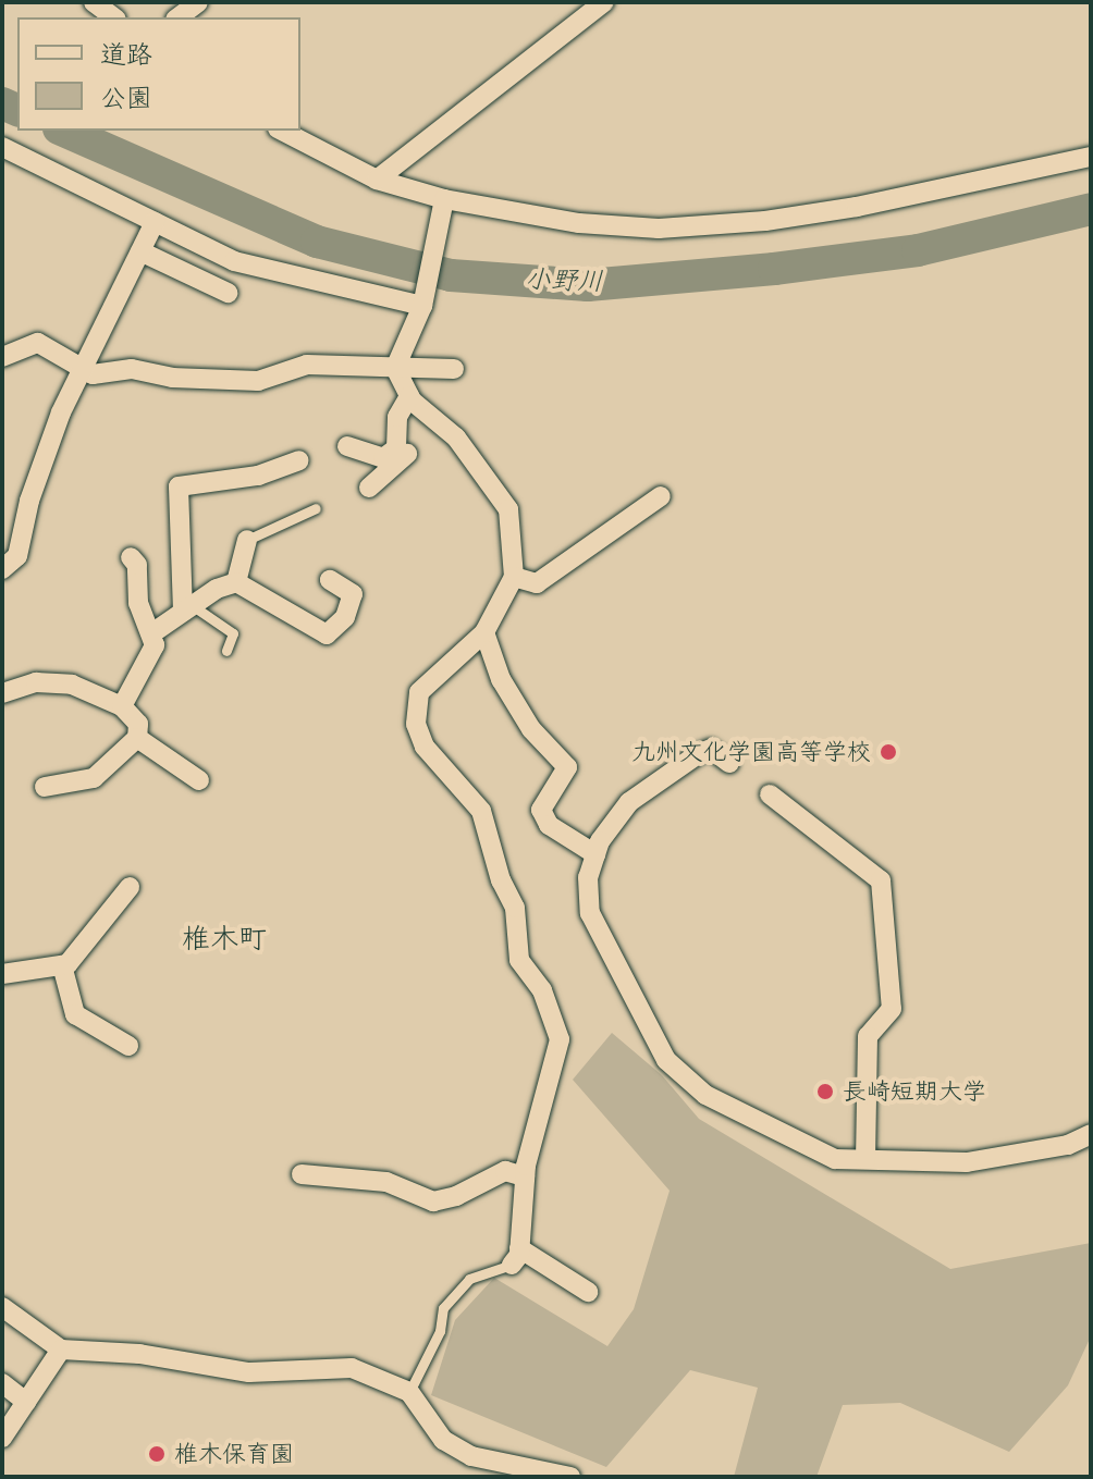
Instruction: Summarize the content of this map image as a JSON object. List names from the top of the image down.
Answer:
{
  "districts": ["椎木町"],
  "water": ["小野川"],
  "places": ["九州文化学園高等学校", "長崎短期大学", "椎木保育園"],
  "legend": ["道路", "公園"]
}
